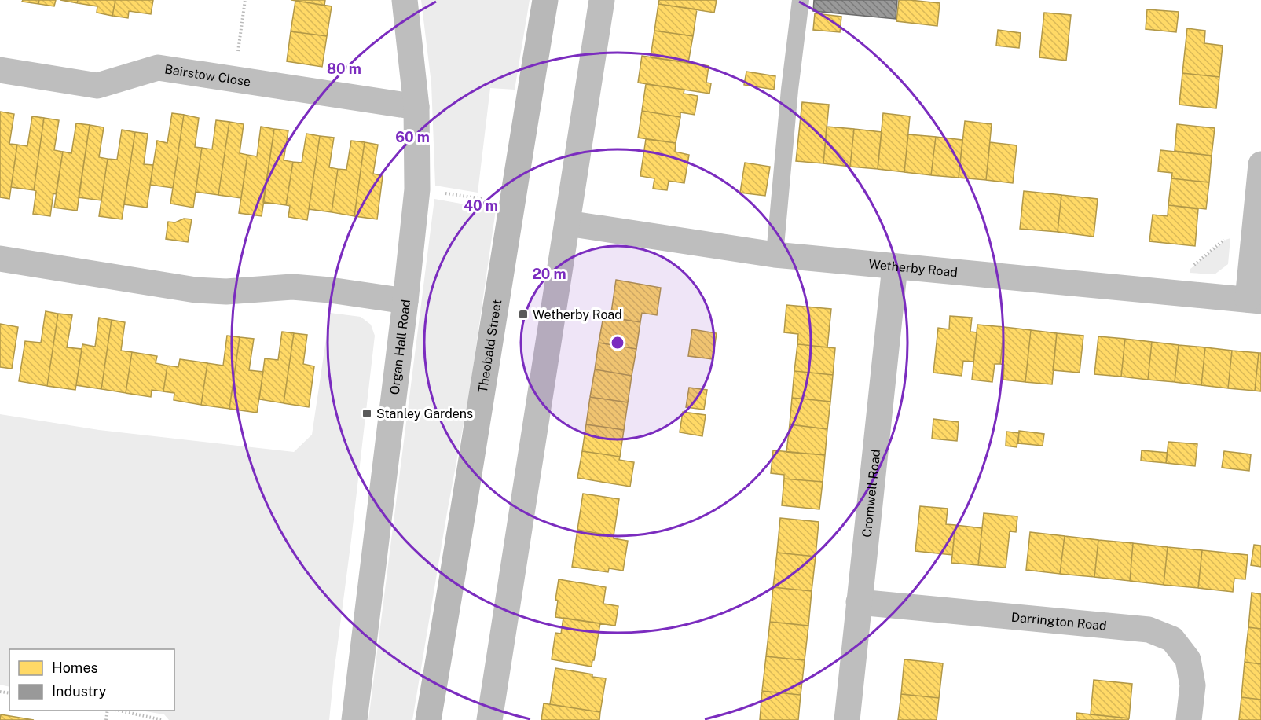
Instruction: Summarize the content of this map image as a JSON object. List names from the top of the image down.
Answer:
{
  "streets": {
    "street": [
      "Bairstow Close",
      "Wetherby Road",
      "Theobald Street",
      "Organ Hall Road",
      "Cromwell Road",
      "Darrington Road"
    ]
  },
  "crossings": [
    ["Bairstow Close", "Organ Hall Road"],
    ["Wetherby Road", "Cromwell Road"],
    ["Cromwell Road", "Darrington Road"]
  ],
  "places": {
    "transit": ["Wetherby Road", "Stanley Gardens"]
  },
  "legend": ["Homes", "Industry"],
  "rings": [
    "80 m",
    "60 m",
    "40 m",
    "20 m"
  ]
}
